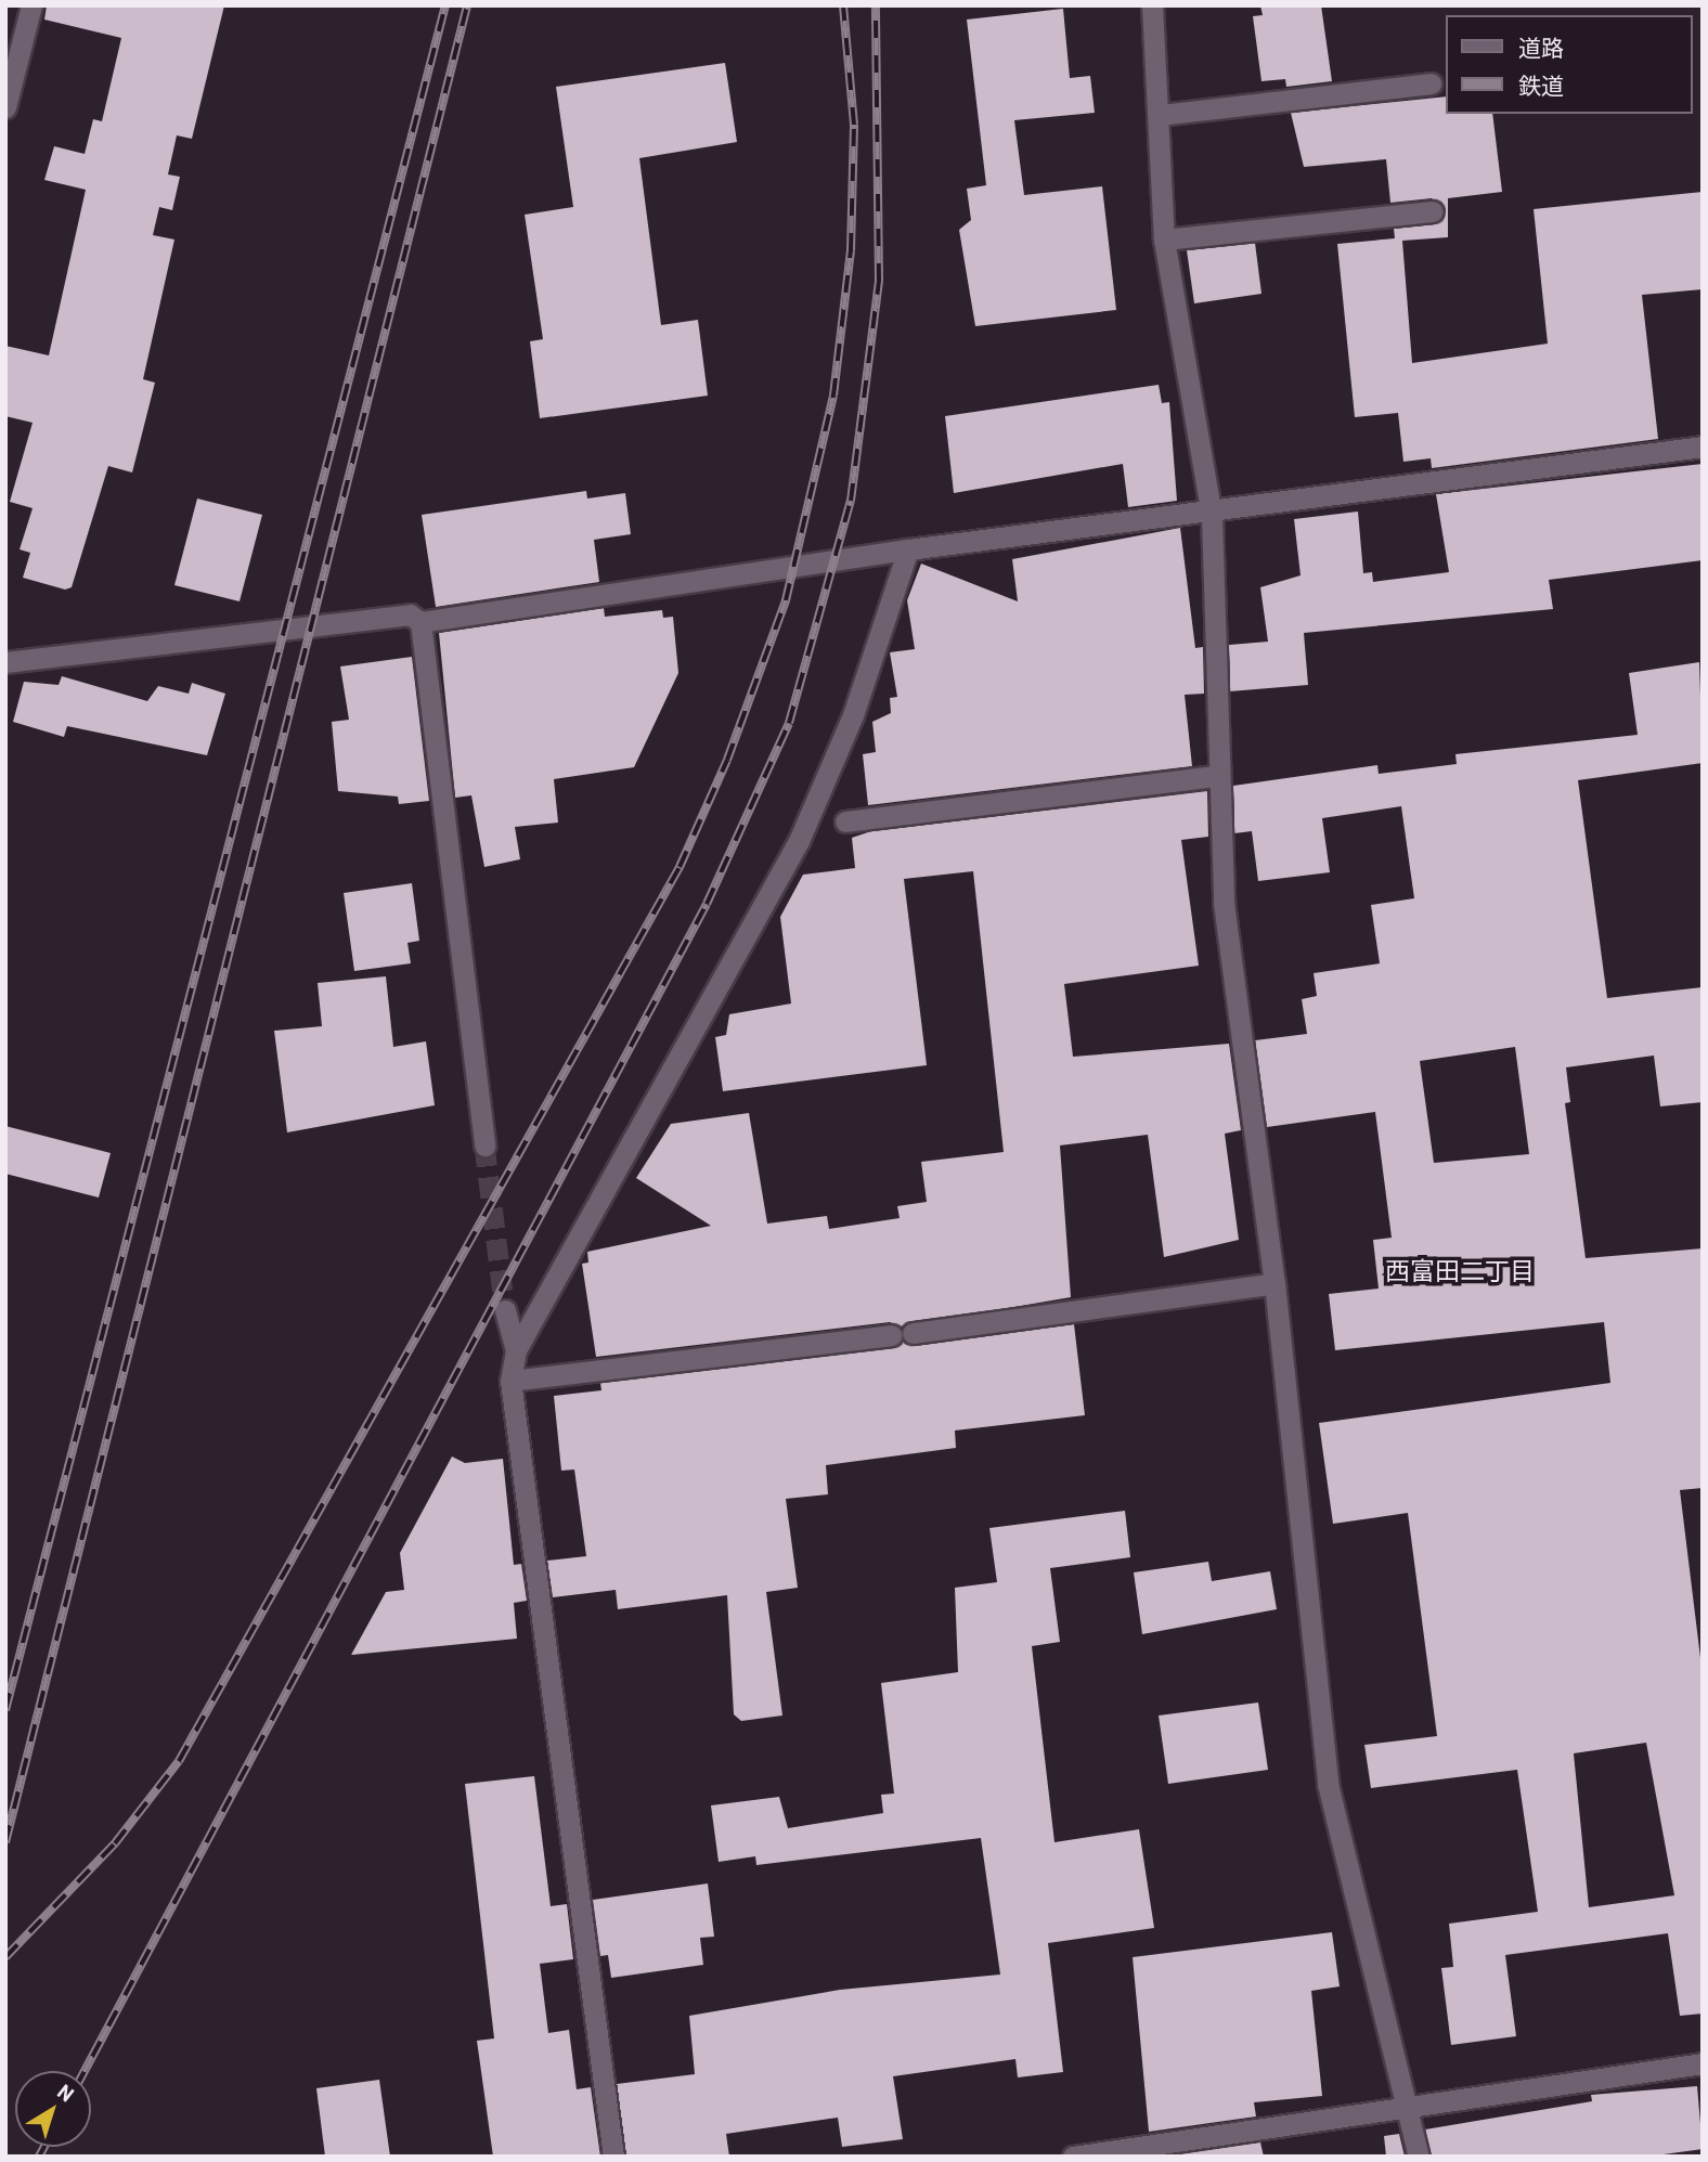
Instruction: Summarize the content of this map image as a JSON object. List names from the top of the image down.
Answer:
{
  "districts": ["西富田二丁目"],
  "legend": ["道路", "鉄道"],
  "north": "top right"
}
